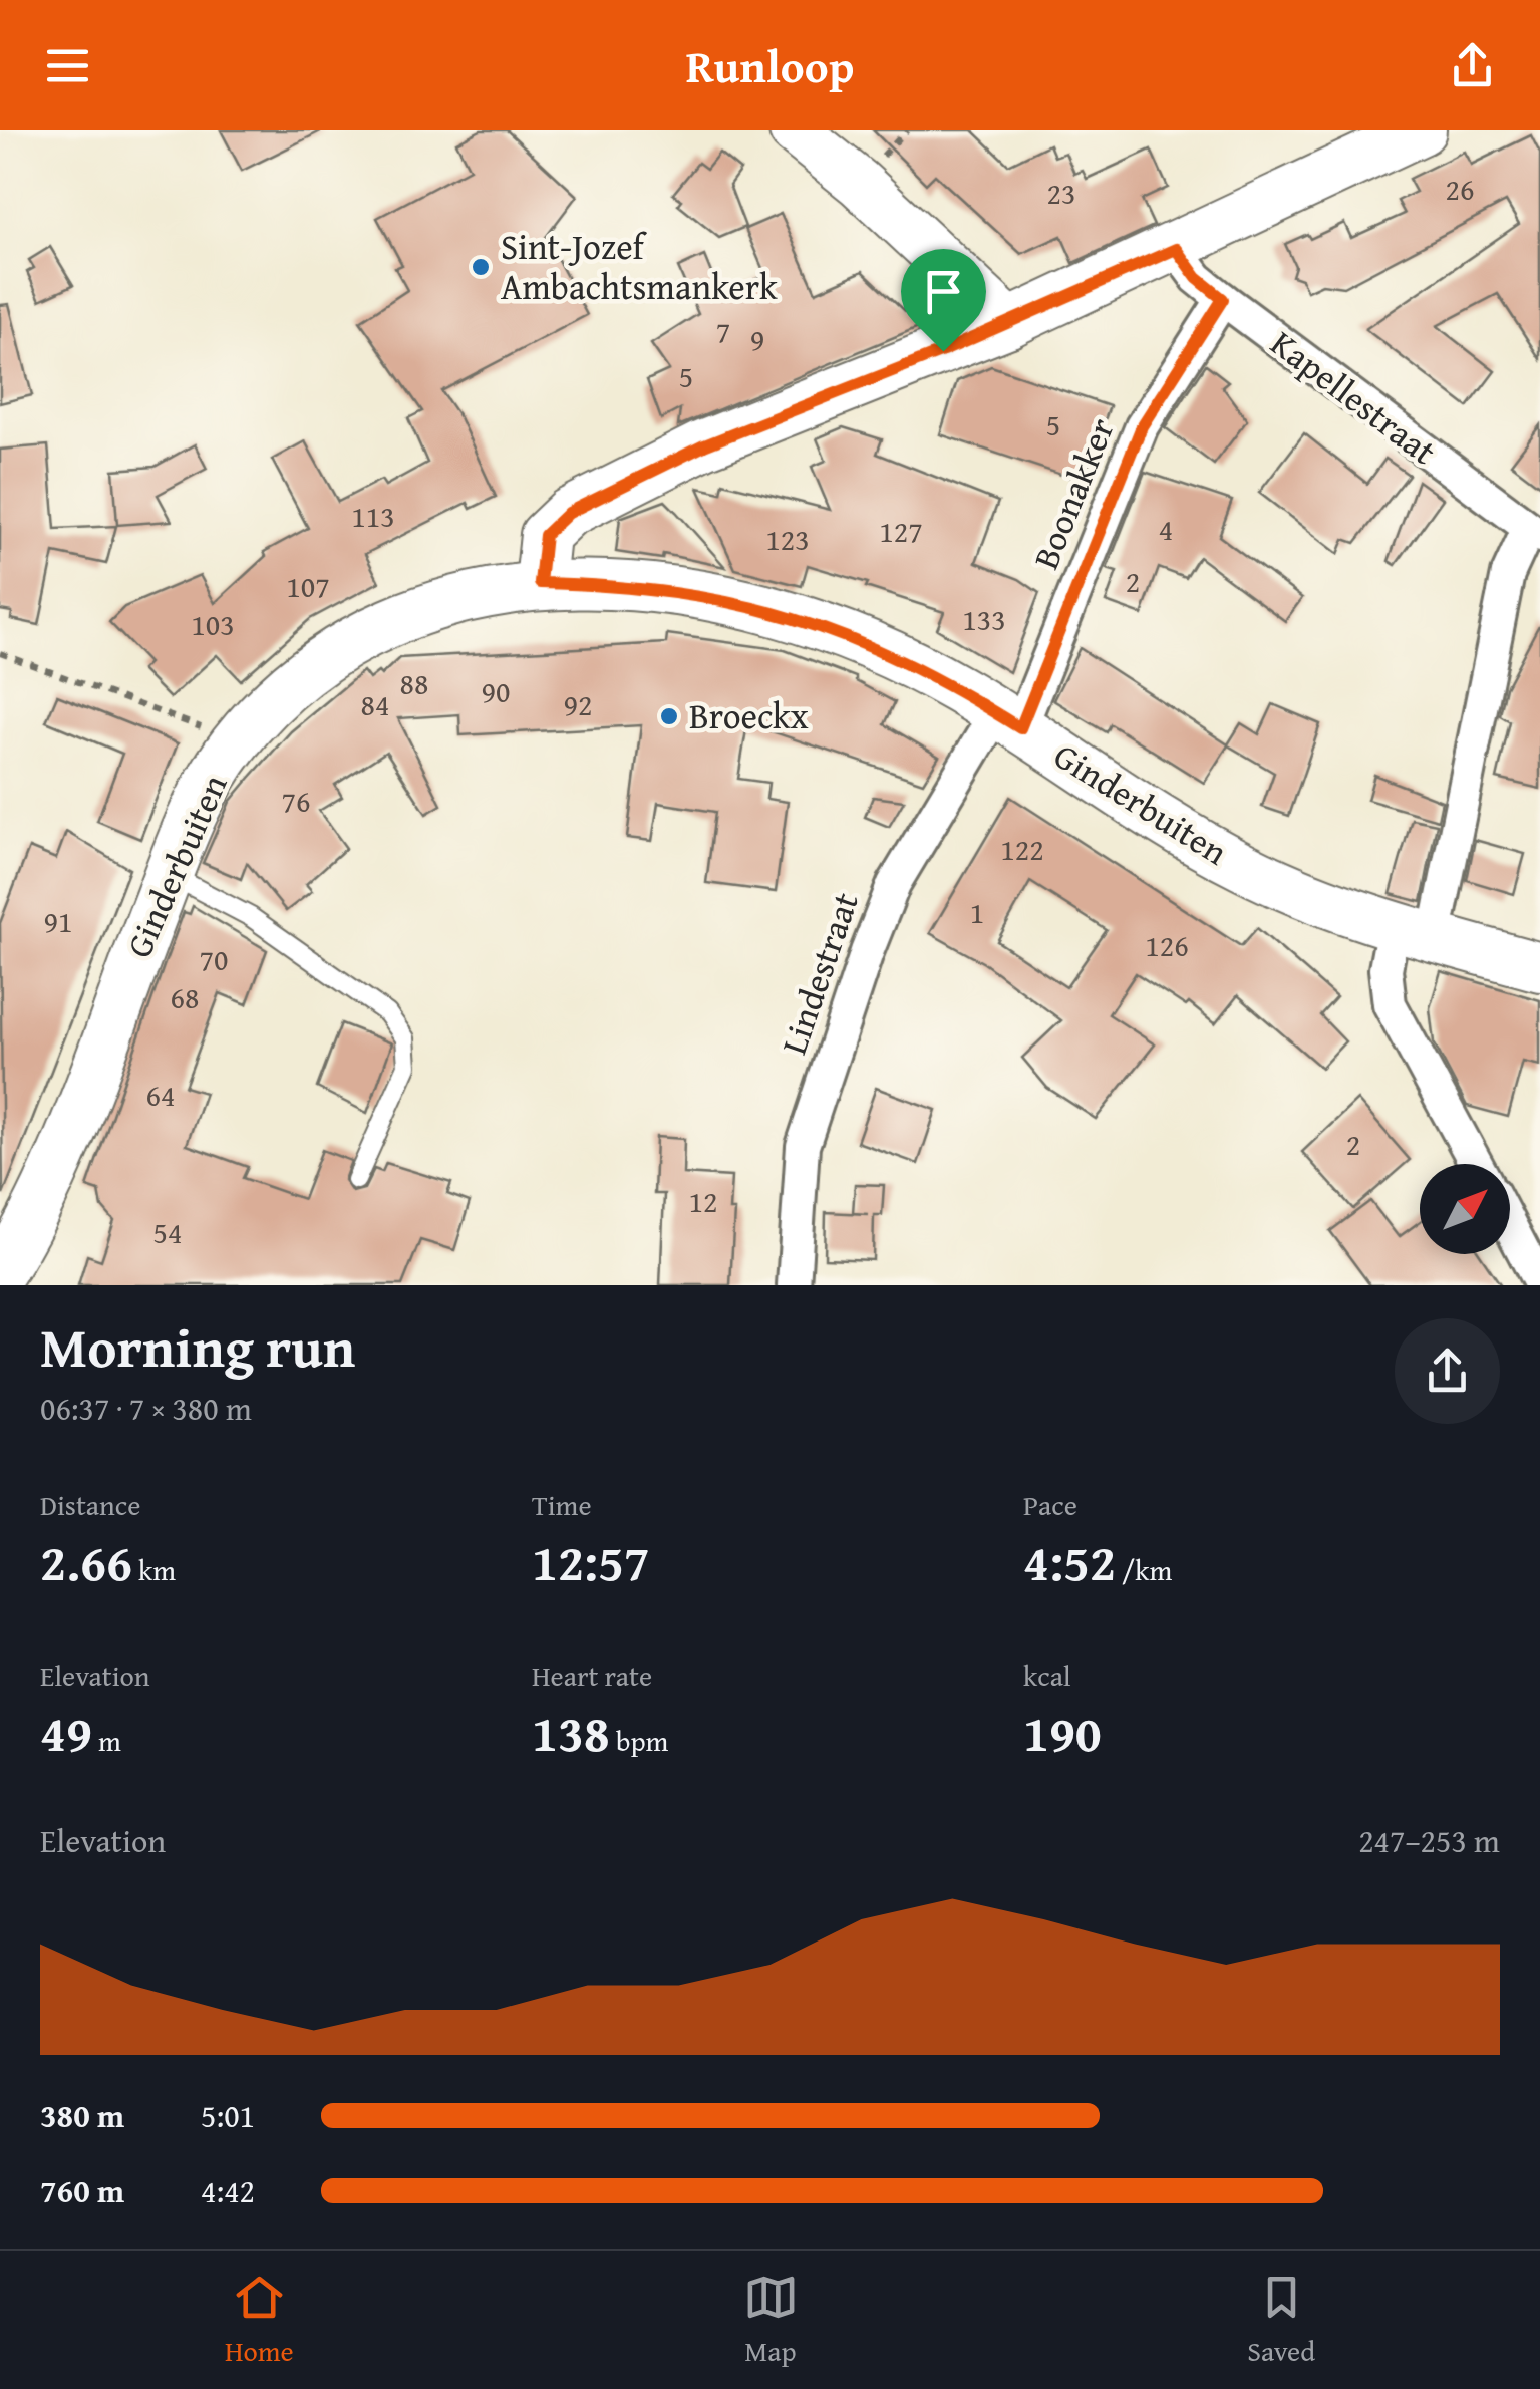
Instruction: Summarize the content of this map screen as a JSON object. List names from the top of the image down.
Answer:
{
  "streets": {
    "main road": ["Ginderbuiten"],
    "street": ["Kapellestraat", "Boonakker", "Lindestraat"]
  },
  "crossings": [
    ["Kapellestraat", "Boonakker"],
    ["Boonakker", "Ginderbuiten"],
    ["Boonakker", "Lindestraat"],
    ["Ginderbuiten", "Lindestraat"]
  ],
  "places": ["Sint-Jozef Ambachtsmankerk", "Broeckx"],
  "house_numbers": [
    "26",
    "23",
    "7",
    "9",
    "5",
    "5",
    "113",
    "4",
    "127",
    "123",
    "2",
    "107",
    "133",
    "103",
    "88",
    "90",
    "84",
    "92",
    "76",
    "122",
    "1",
    "91",
    "126",
    "70",
    "68",
    "64",
    "2",
    "12",
    "54"
  ],
  "north": "top right",
  "page": {
    "header": "Runloop",
    "heading": ["Morning run", "06:37 · 7 × 380 m"],
    "stats": [
      ["Distance", "2.66 km"],
      ["Time", "12:57"],
      ["Pace", "4:52 /km"],
      ["Elevation", "49 m"],
      ["Heart rate", "138 bpm"],
      ["kcal", "190"]
    ],
    "chart": ["Elevation", "247–253 m"],
    "list": [
      {
        "name": "380 m",
        "note": "5:01"
      },
      {
        "name": "760 m",
        "note": "4:42"
      }
    ],
    "tabs": ["Home", "Map", "Saved"]
  }
}
